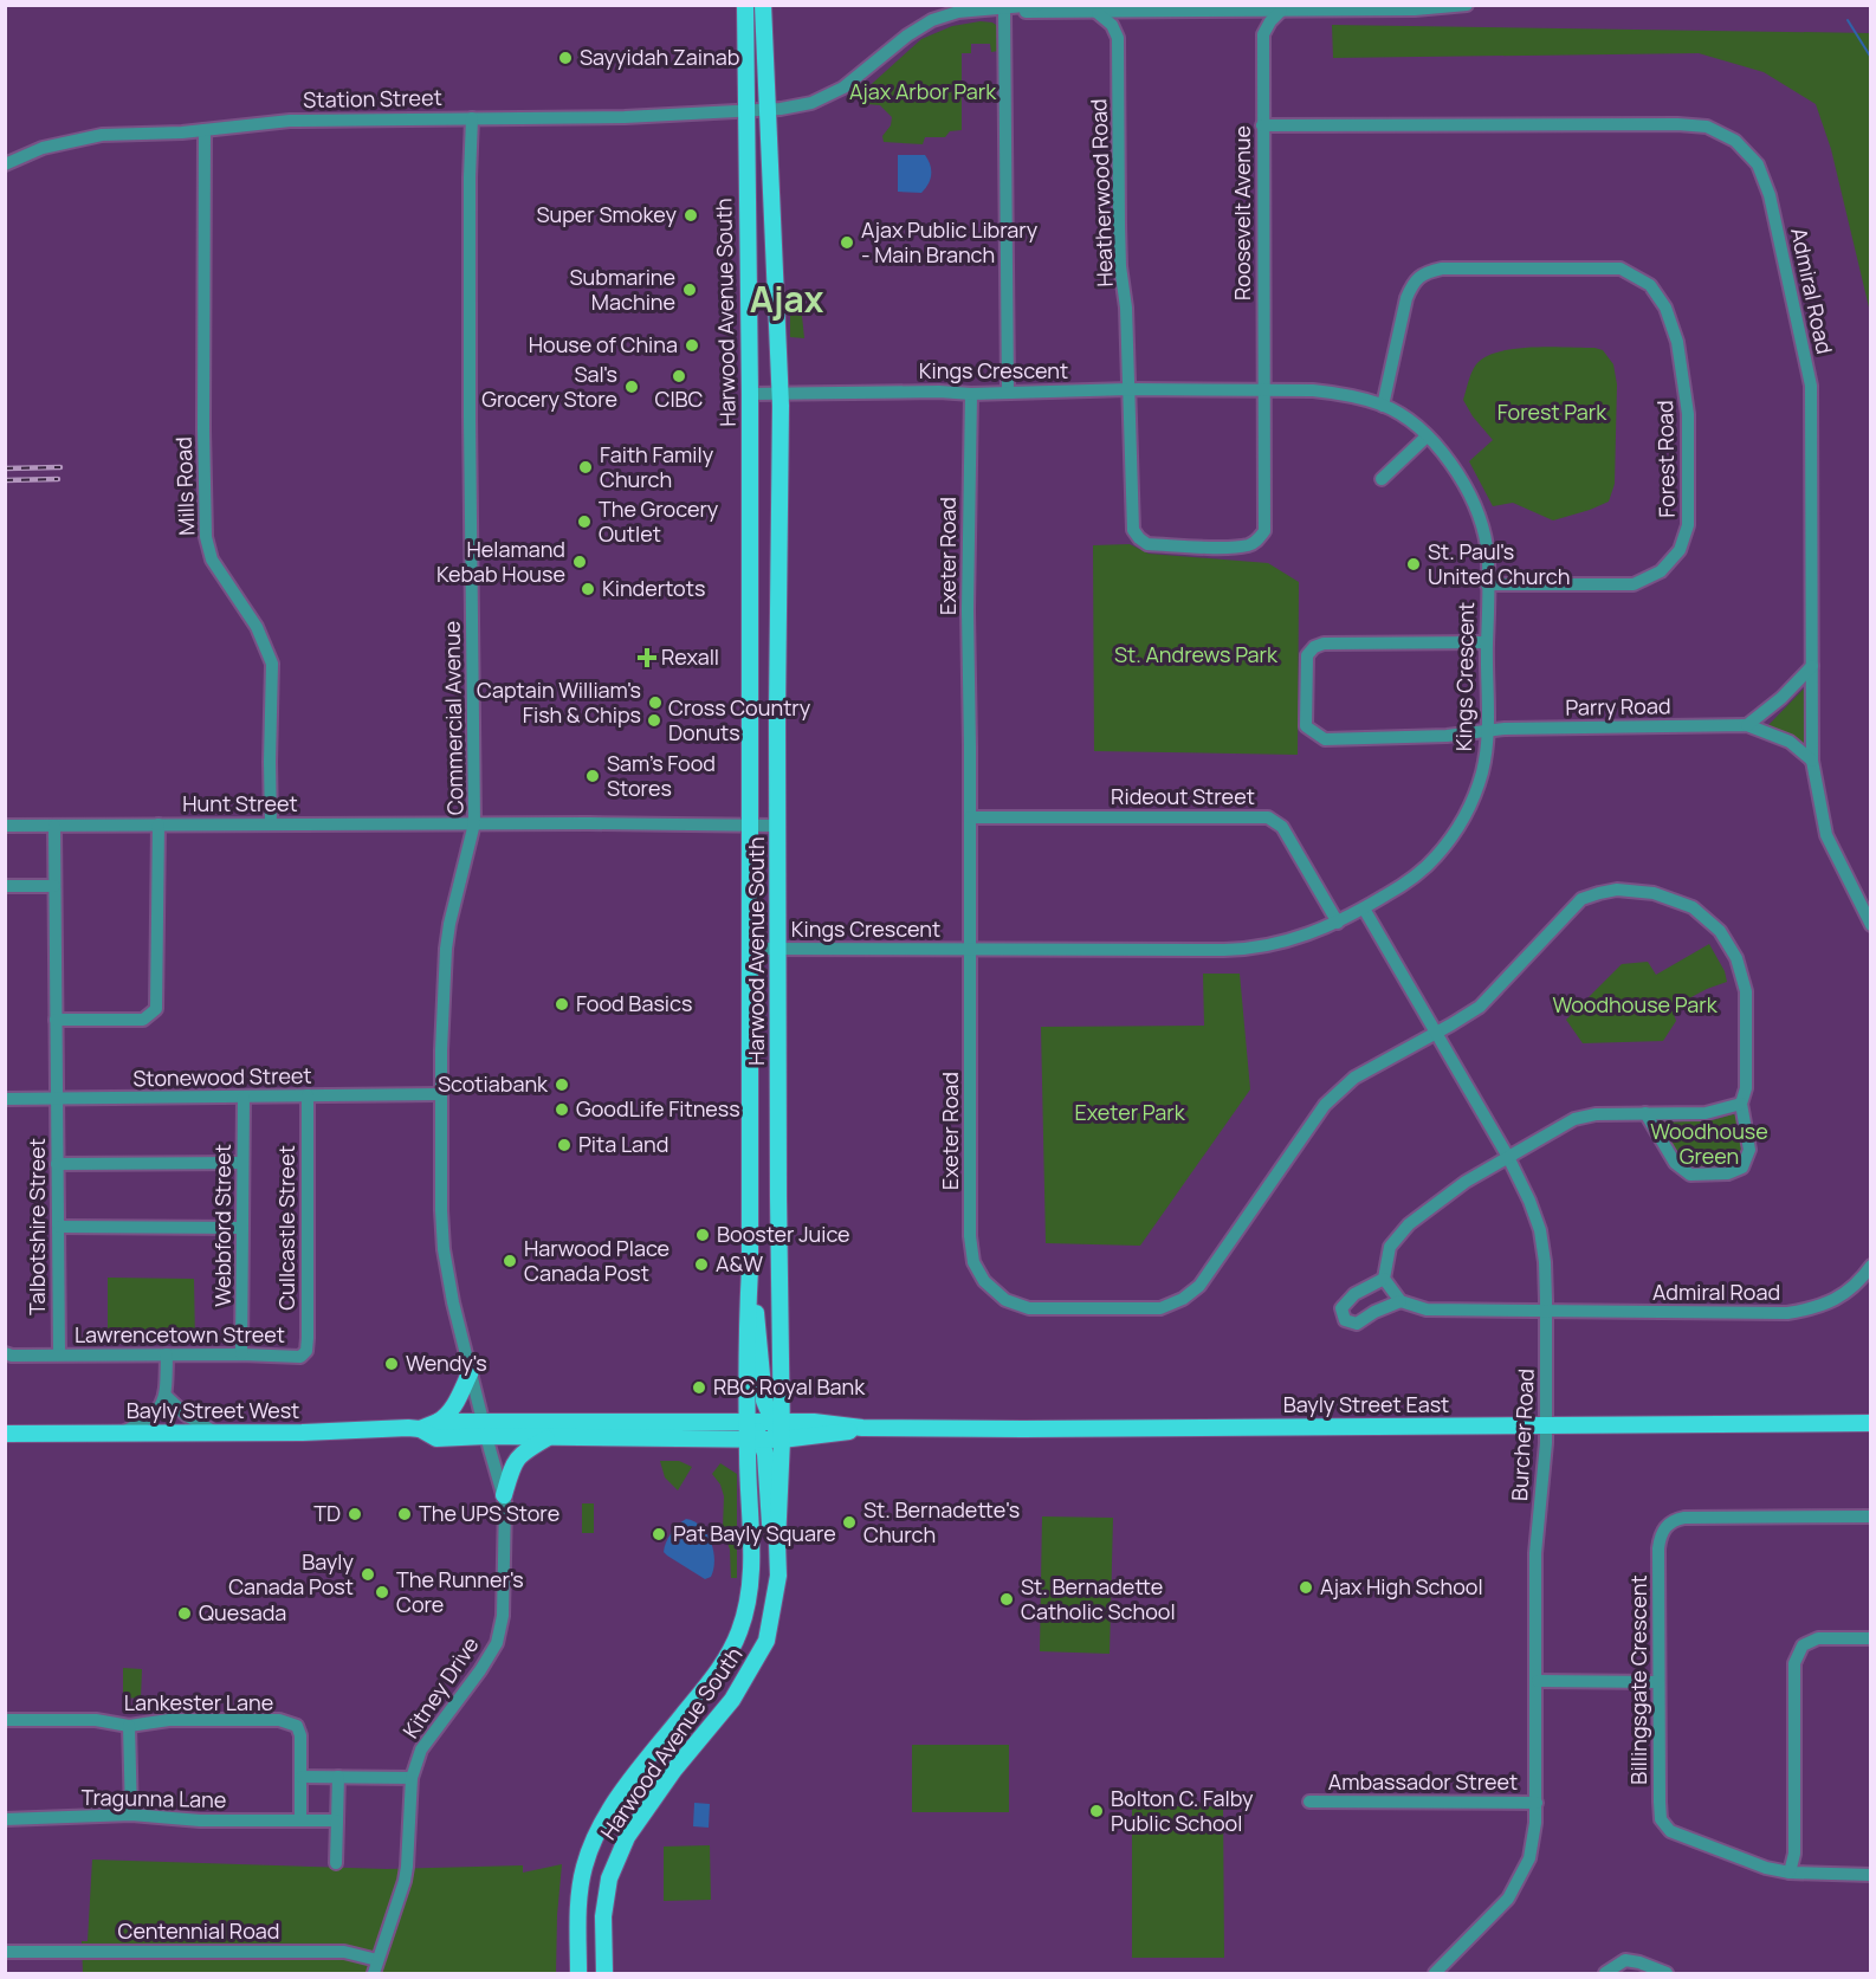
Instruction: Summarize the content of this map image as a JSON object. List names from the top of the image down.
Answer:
{
  "streets": {
    "main road": ["Harwood Avenue South", "Bayly Street East", "Bayly Street West"],
    "street": [
      "Station Street",
      "Heatherwood Road",
      "Roosevelt Avenue",
      "Admiral Road",
      "Kings Crescent",
      "Forest Road",
      "Mills Road",
      "Exeter Road",
      "Parry Road",
      "Commercial Avenue",
      "Rideout Street",
      "Hunt Street",
      "Stonewood Street",
      "Webbford Street",
      "Talbotshire Street",
      "Cullcastle Street",
      "Lawrencetown Street",
      "Burcher Road",
      "Billingsgate Crescent",
      "Kitney Drive",
      "Lankester Lane",
      "Ambassador Street",
      "Tragunna Lane",
      "Centennial Road"
    ]
  },
  "crossings": [
    ["Station Street", "Harwood Avenue South"],
    ["Station Street", "Mills Road"],
    ["Station Street", "Commercial Avenue"],
    ["Heatherwood Road", "Roosevelt Avenue"],
    ["Heatherwood Road", "Kings Crescent"],
    ["Roosevelt Avenue", "Admiral Road"],
    ["Roosevelt Avenue", "Kings Crescent"],
    ["Admiral Road", "Parry Road"],
    ["Admiral Road", "Burcher Road"],
    ["Harwood Avenue South", "Kings Crescent"],
    ["Harwood Avenue South", "Hunt Street"],
    ["Harwood Avenue South", "Bayly Street East"],
    ["Harwood Avenue South", "Bayly Street West"],
    ["Kings Crescent", "Forest Road"],
    ["Kings Crescent", "Exeter Road"],
    ["Kings Crescent", "Parry Road"],
    ["Kings Crescent", "Rideout Street"],
    ["Kings Crescent", "Burcher Road"],
    ["Mills Road", "Hunt Street"],
    ["Exeter Road", "Rideout Street"],
    ["Exeter Road", "Burcher Road"],
    ["Commercial Avenue", "Hunt Street"],
    ["Commercial Avenue", "Stonewood Street"],
    ["Commercial Avenue", "Bayly Street West"],
    ["Commercial Avenue", "Kitney Drive"],
    ["Hunt Street", "Talbotshire Street"],
    ["Stonewood Street", "Webbford Street"],
    ["Stonewood Street", "Talbotshire Street"],
    ["Stonewood Street", "Cullcastle Street"],
    ["Webbford Street", "Lawrencetown Street"],
    ["Talbotshire Street", "Lawrencetown Street"],
    ["Cullcastle Street", "Lawrencetown Street"],
    ["Bayly Street East", "Bayly Street West"],
    ["Bayly Street East", "Burcher Road"],
    ["Bayly Street West", "Kitney Drive"],
    ["Burcher Road", "Ambassador Street"],
    ["Kitney Drive", "Centennial Road"],
    ["Lankester Lane", "Tragunna Lane"]
  ],
  "districts": ["Ajax"],
  "parks": [
    "Ajax Arbor Park",
    "Forest Park",
    "St. Andrews Park",
    "Woodhouse Park",
    "Exeter Park",
    "Woodhouse Green"
  ],
  "places": {
    "other": [
      "Sayyidah Zainab",
      "Super Smokey",
      "Ajax Public Library - Main Branch",
      "Submarine Machine",
      "House of China",
      "CIBC",
      "Sal's Grocery Store",
      "Faith Family Church",
      "The Grocery Outlet",
      "Helamand Kebab House",
      "St. Paul's United Church",
      "Kindertots",
      "Captain William's Fish & Chips",
      "Cross Country Donuts",
      "Sam's Food Stores",
      "Food Basics",
      "Scotiabank",
      "GoodLife Fitness",
      "Pita Land",
      "Booster Juice",
      "Harwood Place Canada Post",
      "A&W",
      "Wendy's",
      "RBC Royal Bank",
      "TD",
      "The UPS Store",
      "St. Bernadette's Church",
      "Pat Bayly Square",
      "Bayly Canada Post",
      "Ajax High School",
      "The Runner's Core",
      "St. Bernadette Catholic School",
      "Quesada",
      "Bolton C. Falby Public School"
    ],
    "health": ["Rexall"]
  }
}
